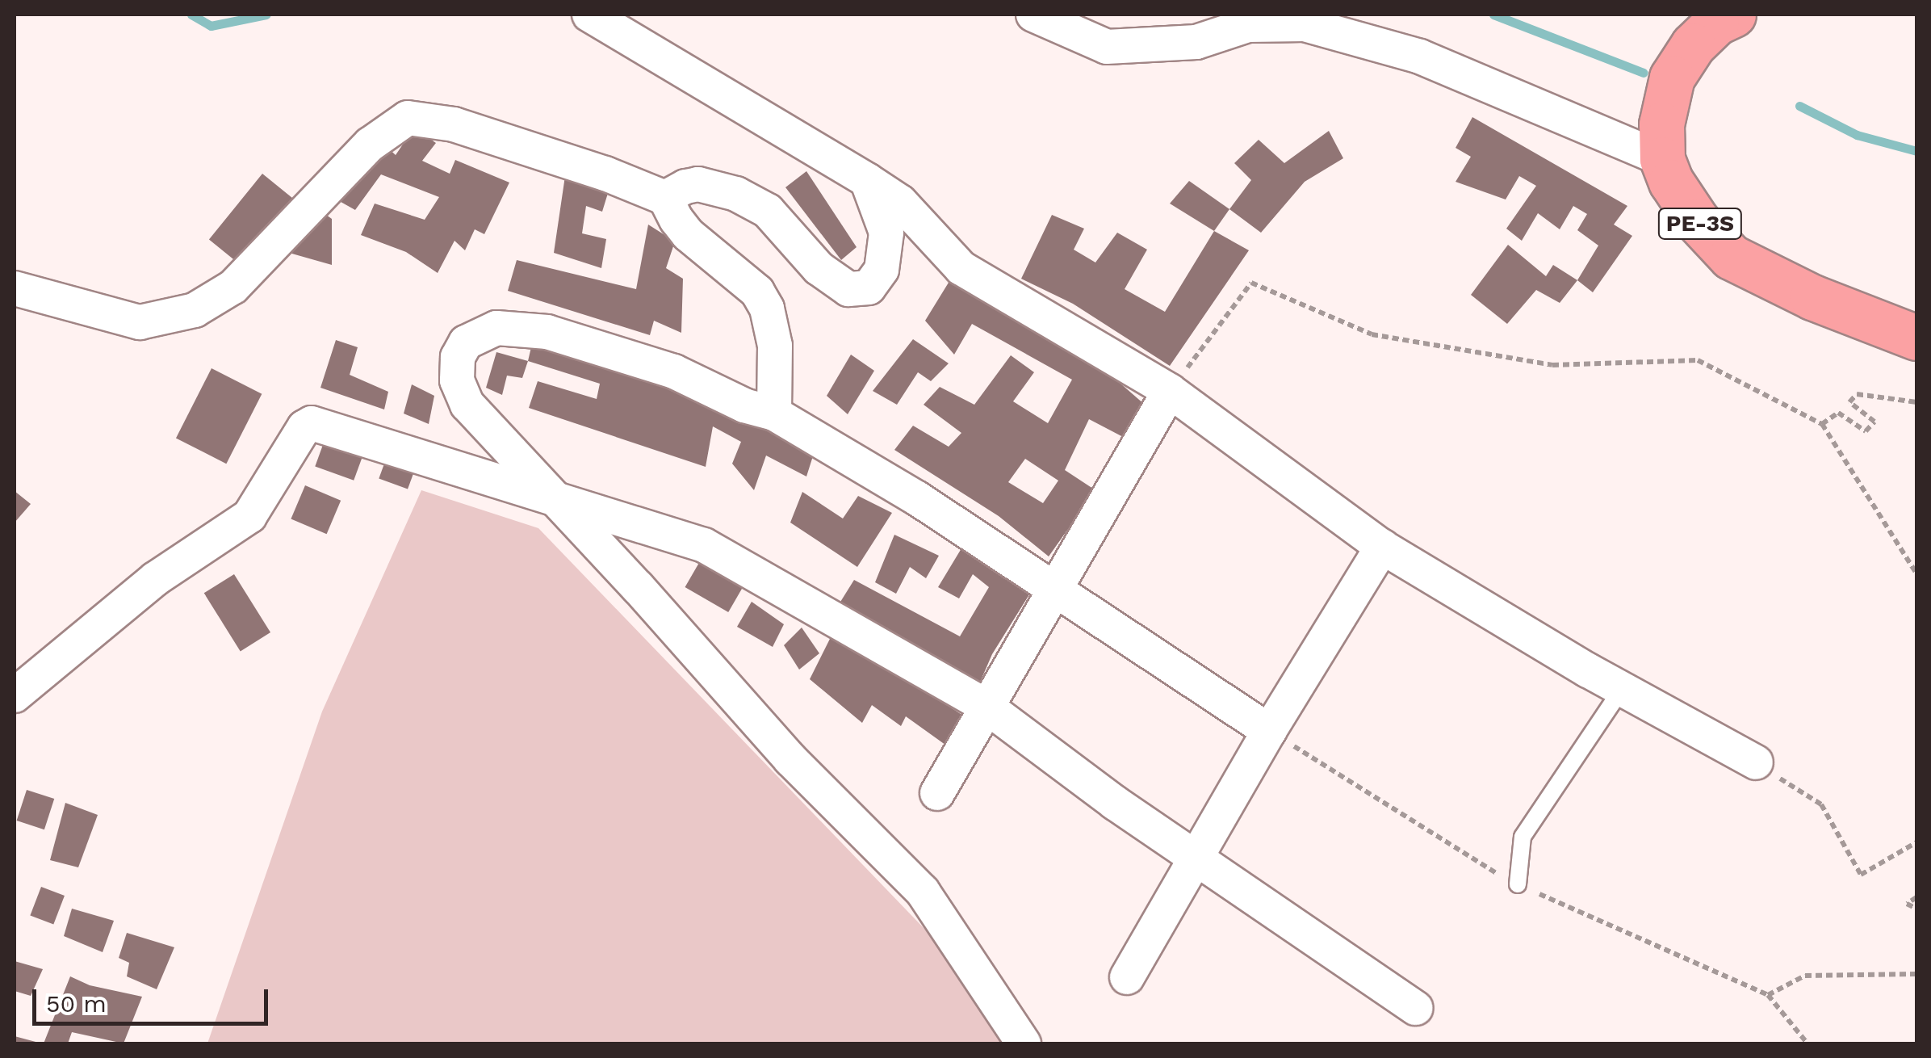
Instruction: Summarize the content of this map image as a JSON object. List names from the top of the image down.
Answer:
{
  "streets": {
    "highway": ["PE-3S"]
  },
  "scale_bar": "50 m"
}
